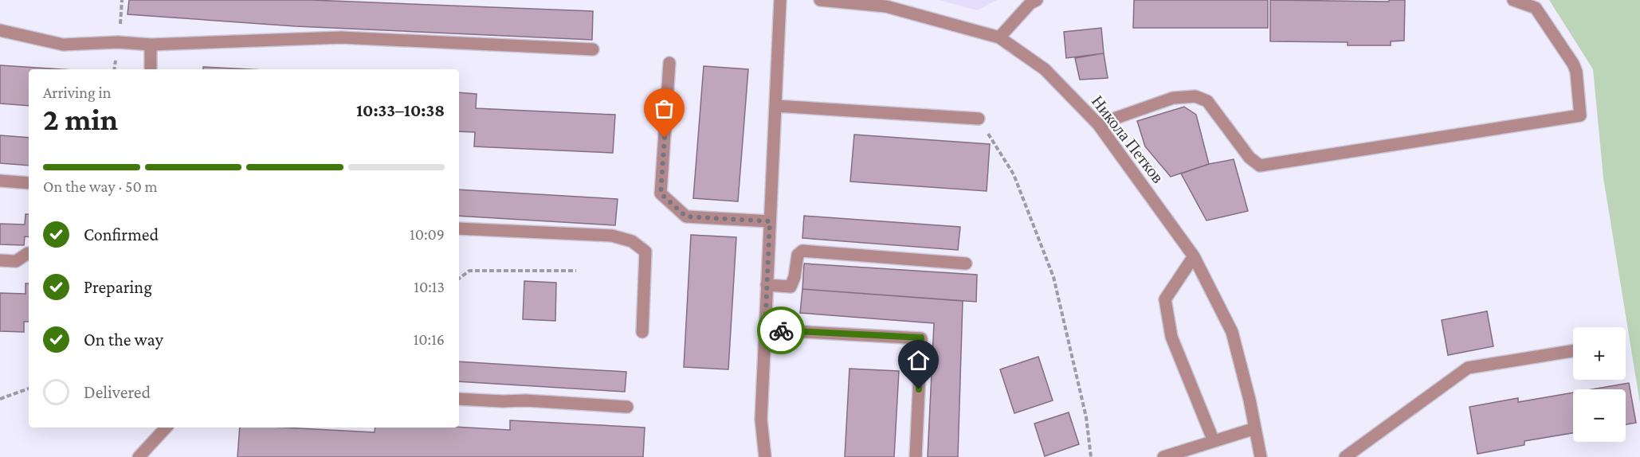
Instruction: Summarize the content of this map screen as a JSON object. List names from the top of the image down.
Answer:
{
  "streets": {
    "street": ["Никола Петков"]
  },
  "page": {
    "heading": ["2 min", "Arriving in", "10:33–10:38"],
    "bar": "On the way · 50 m",
    "list": [
      ["Confirmed", "10:09"],
      ["Preparing", "10:13"],
      ["On the way", "10:16"],
      "Delivered"
    ],
    "map_buttons": ["+", "−"]
  }
}
